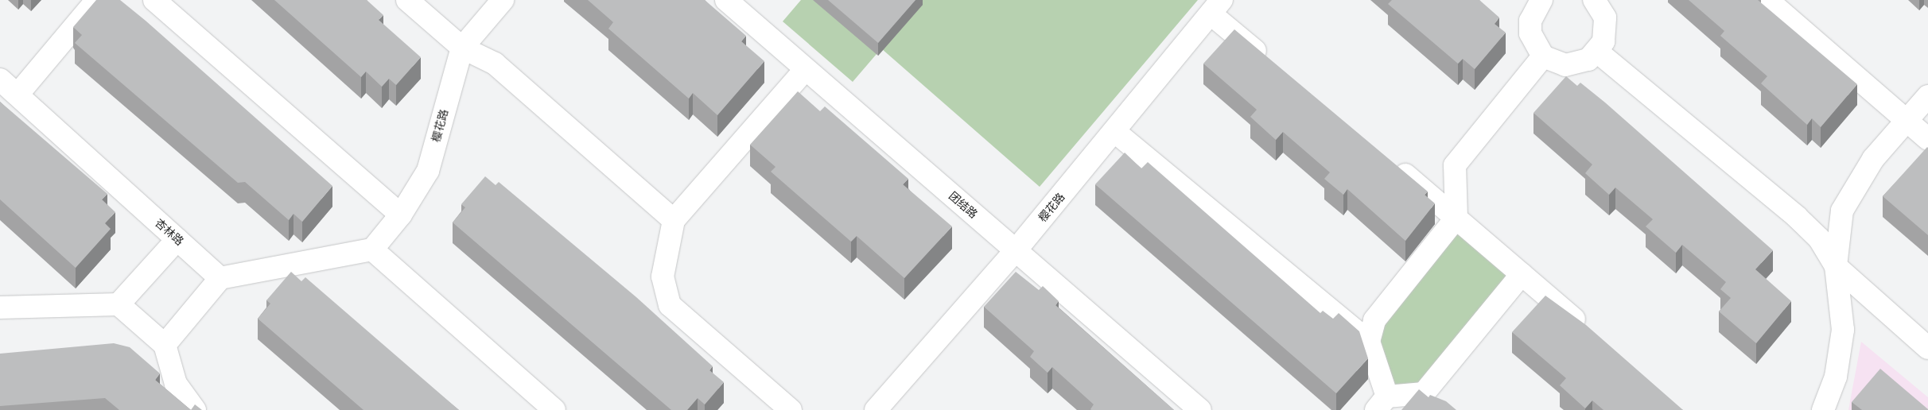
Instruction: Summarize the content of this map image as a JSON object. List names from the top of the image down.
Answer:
{
  "streets": {
    "street": ["樱花路", "团结路", "杏林路"]
  },
  "crossings": [
    ["樱花路", "团结路"]
  ]
}
